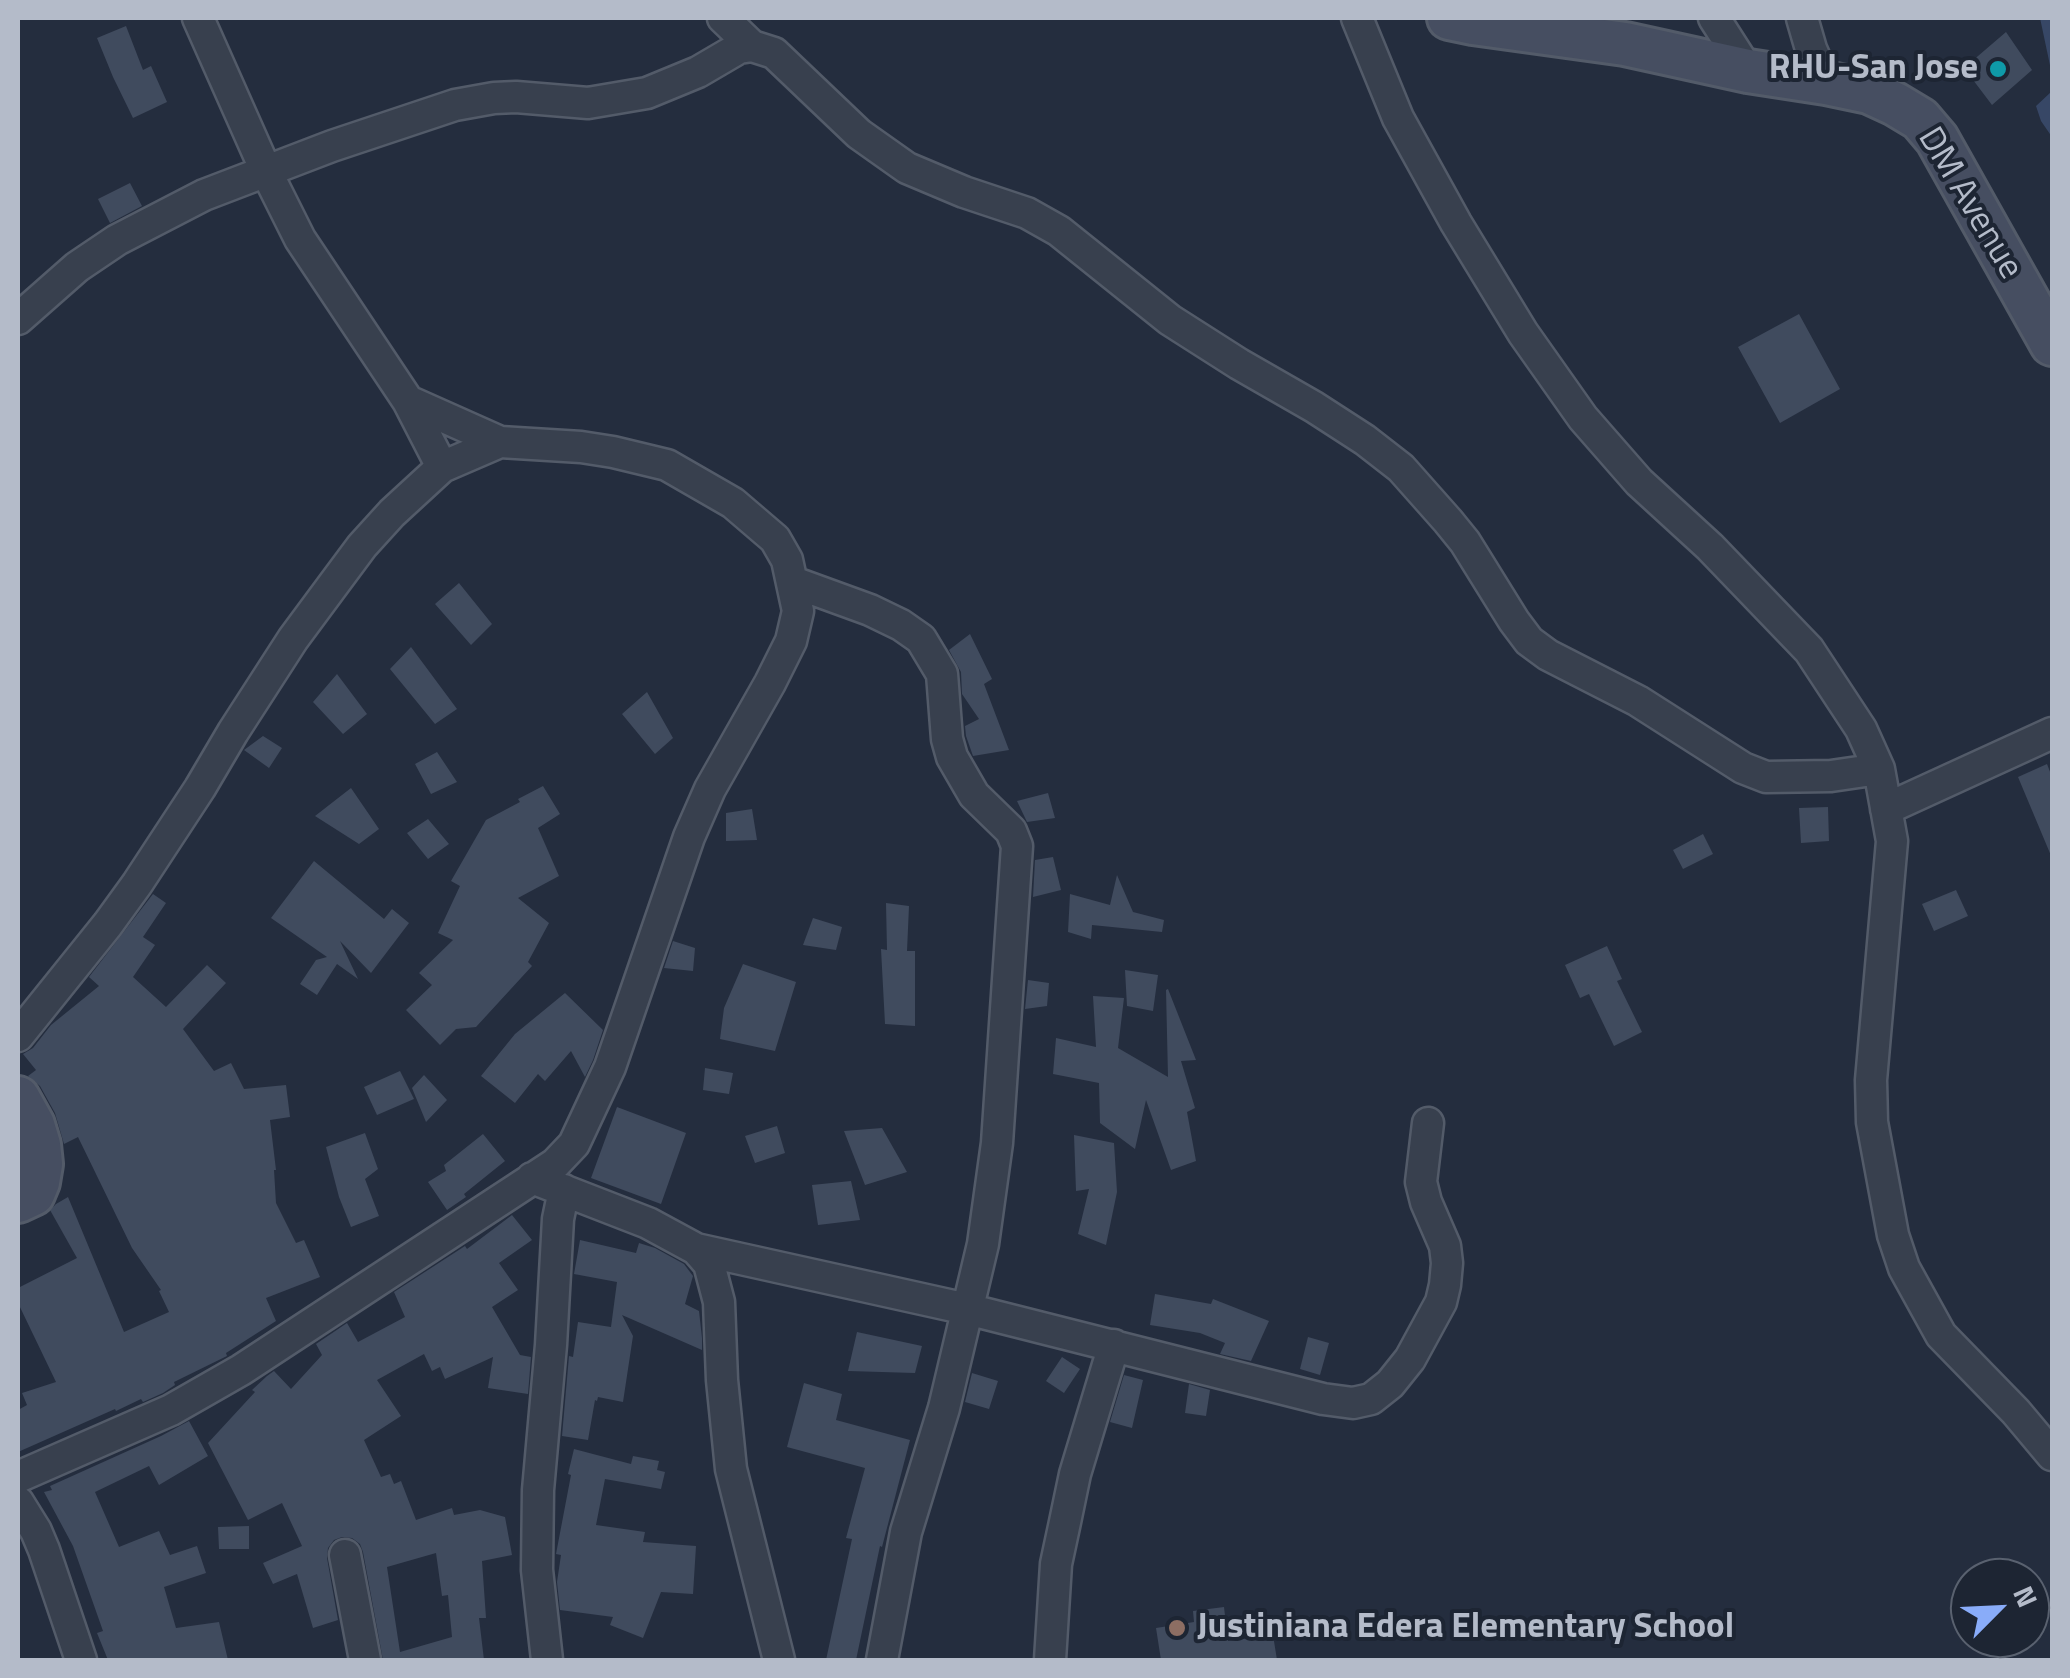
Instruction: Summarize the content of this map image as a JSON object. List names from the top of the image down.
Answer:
{
  "streets": {
    "main road": ["DM Avenue"]
  },
  "places": ["RHU-San Jose", "Justiniana Edera Elementary School"],
  "north": "top right"
}
